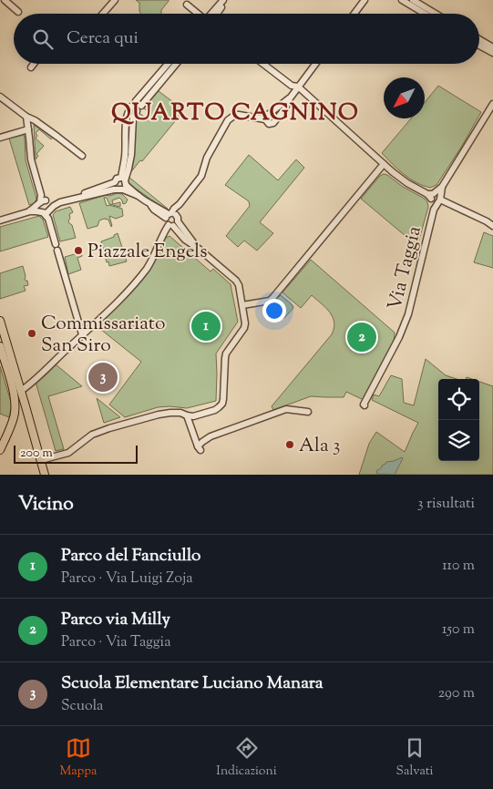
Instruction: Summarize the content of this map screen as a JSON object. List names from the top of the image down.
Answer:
{
  "streets": {
    "street": ["Via Taggia"]
  },
  "districts": ["QUARTO CAGNINO"],
  "places": ["Piazzale Engels", "Commissariato San Siro", "Ala 3"],
  "scale_bar": "200 m",
  "north": "bottom left",
  "page": {
    "search": "Cerca qui",
    "pins": ["1", "2", "3"],
    "scale": "200 m",
    "heading": ["Vicino", "3 risultati"],
    "list": [
      {
        "mark": "1",
        "name": "Parco del Fanciullo",
        "note": "Parco · Via Luigi Zoja",
        "value": "110 m"
      },
      {
        "mark": "2",
        "name": "Parco via Milly",
        "note": "Parco · Via Taggia",
        "value": "150 m"
      },
      {
        "mark": "3",
        "name": "Scuola Elementare Luciano Manara",
        "note": "Scuola",
        "value": "290 m"
      }
    ],
    "nav": ["Mappa", "Indicazioni", "Salvati"]
  }
}
